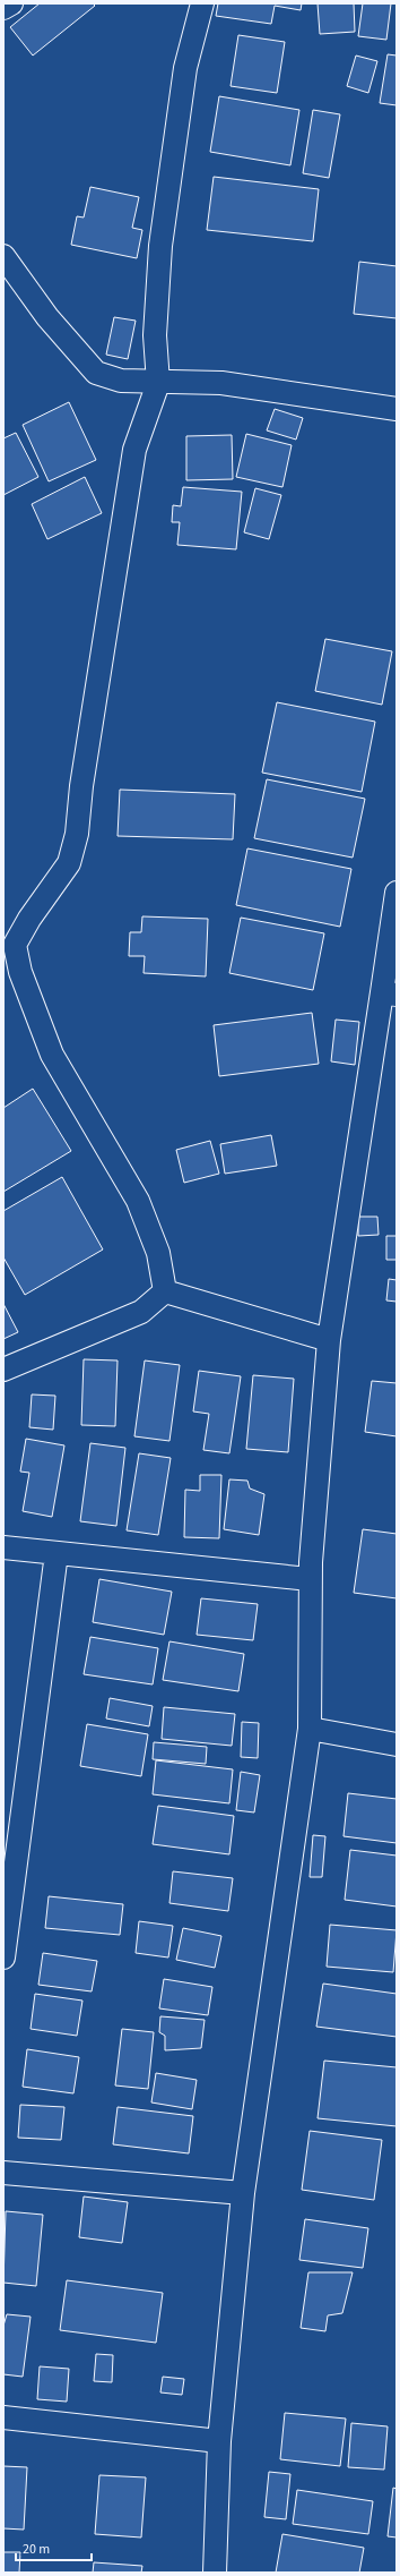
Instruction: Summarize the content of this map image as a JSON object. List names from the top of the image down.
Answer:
{
  "scale_bar": "20 m"
}
